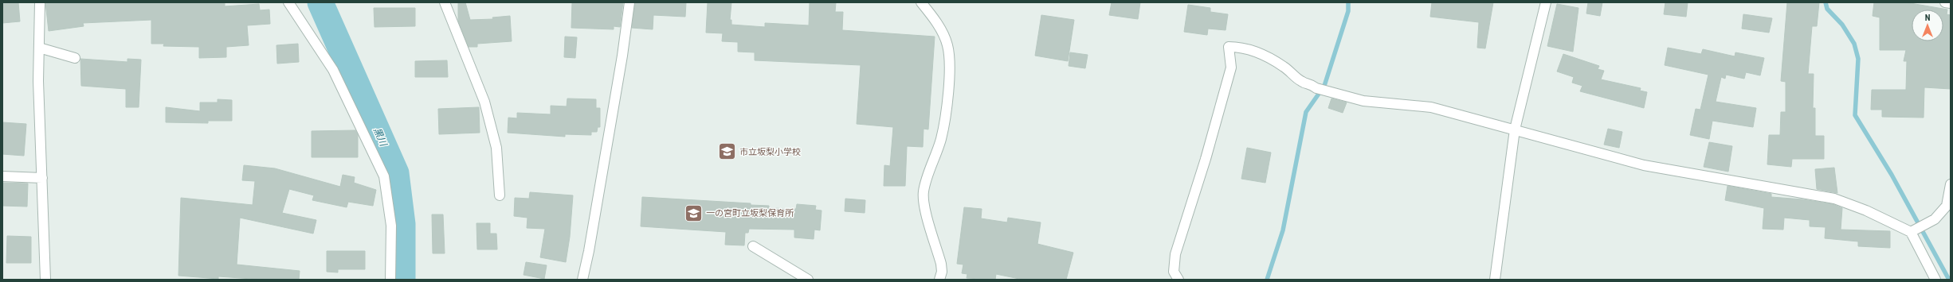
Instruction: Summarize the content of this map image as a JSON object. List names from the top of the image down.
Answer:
{
  "water": ["黒川"],
  "places": {
    "school or university": ["市立坂梨小学校", "一の宮町立坂梨保育所"]
  },
  "north": "top"
}
